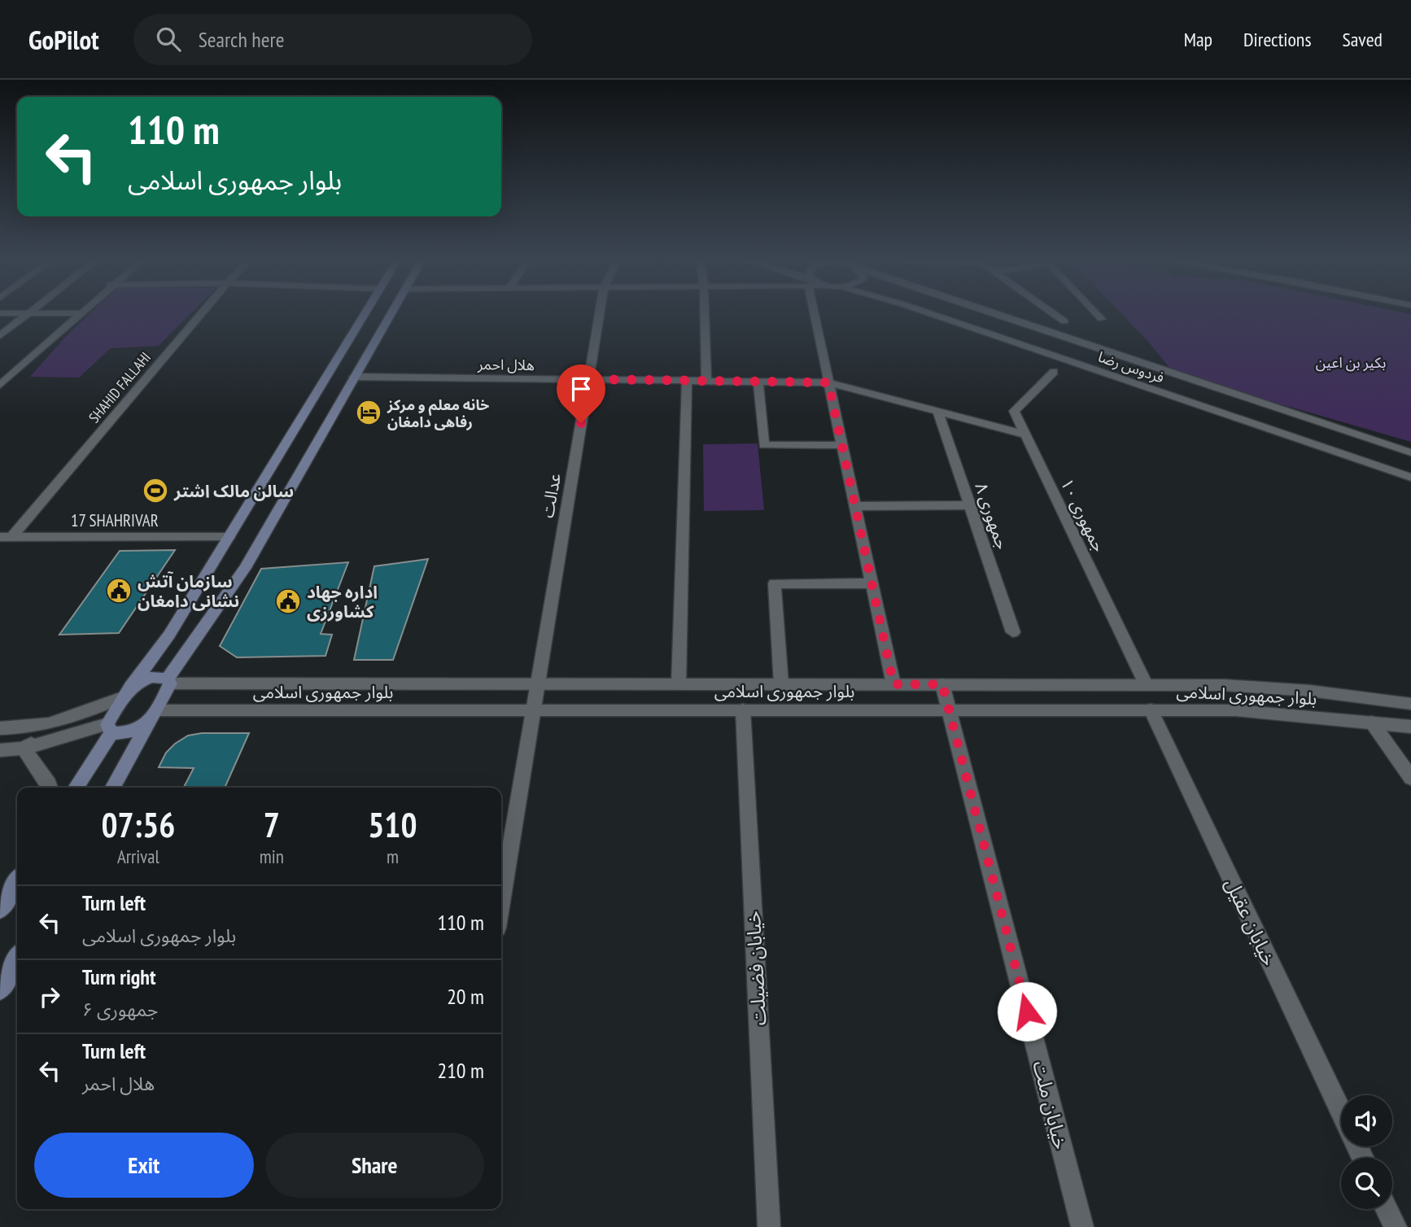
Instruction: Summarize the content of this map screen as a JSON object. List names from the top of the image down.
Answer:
{
  "streets": {
    "street": [
      "هلال احمر",
      "فردوس رضا",
      "SHAHID FALLAHI",
      "عدالت",
      "جمهوری ۱۰",
      "جمهوری ۸",
      "17 SHAHRIVAR",
      "بلوار جمهوری اسلامی",
      "خیابان عقیل",
      "خیابان فضیلت",
      "خیابان ملت"
    ]
  },
  "crossings": [
    ["هلال احمر", "عدالت"],
    ["هلال احمر", "جمهوری ۱۰"],
    ["هلال احمر", "جمهوری ۸"],
    ["SHAHID FALLAHI", "17 SHAHRIVAR"],
    ["عدالت", "بلوار جمهوری اسلامی"],
    ["جمهوری ۱۰", "بلوار جمهوری اسلامی"],
    ["بلوار جمهوری اسلامی", "خیابان عقیل"],
    ["بلوار جمهوری اسلامی", "خیابان فضیلت"],
    ["بلوار جمهوری اسلامی", "خیابان ملت"]
  ],
  "parks": ["بکیر بن اعین"],
  "places": {
    "hotel": ["خانه معلم و مرکز رفاهی دامغان"],
    "sports": ["سالن مالک اشتر"],
    "public building": ["سازمان آتش نشانی دامغان", "اداره جهاد کشاورزی"]
  },
  "page": {
    "header": "GoPilot",
    "search": "Search here",
    "nav": ["Map", "Directions", "Saved"],
    "turn": ["110 m", "بلوار جمهوری اسلامی"],
    "eta": [
      "07:56",
      "Arrival",
      "7",
      "min",
      "510",
      "m"
    ],
    "list": [
      {
        "name": "Turn left",
        "note": "بلوار جمهوری اسلامی",
        "value": "110 m"
      },
      {
        "name": "Turn right",
        "note": "جمهوری ۶",
        "value": "20 m"
      },
      {
        "name": "Turn left",
        "note": "هلال احمر",
        "value": "210 m"
      }
    ],
    "buttons": ["Exit", "Share"]
  }
}
